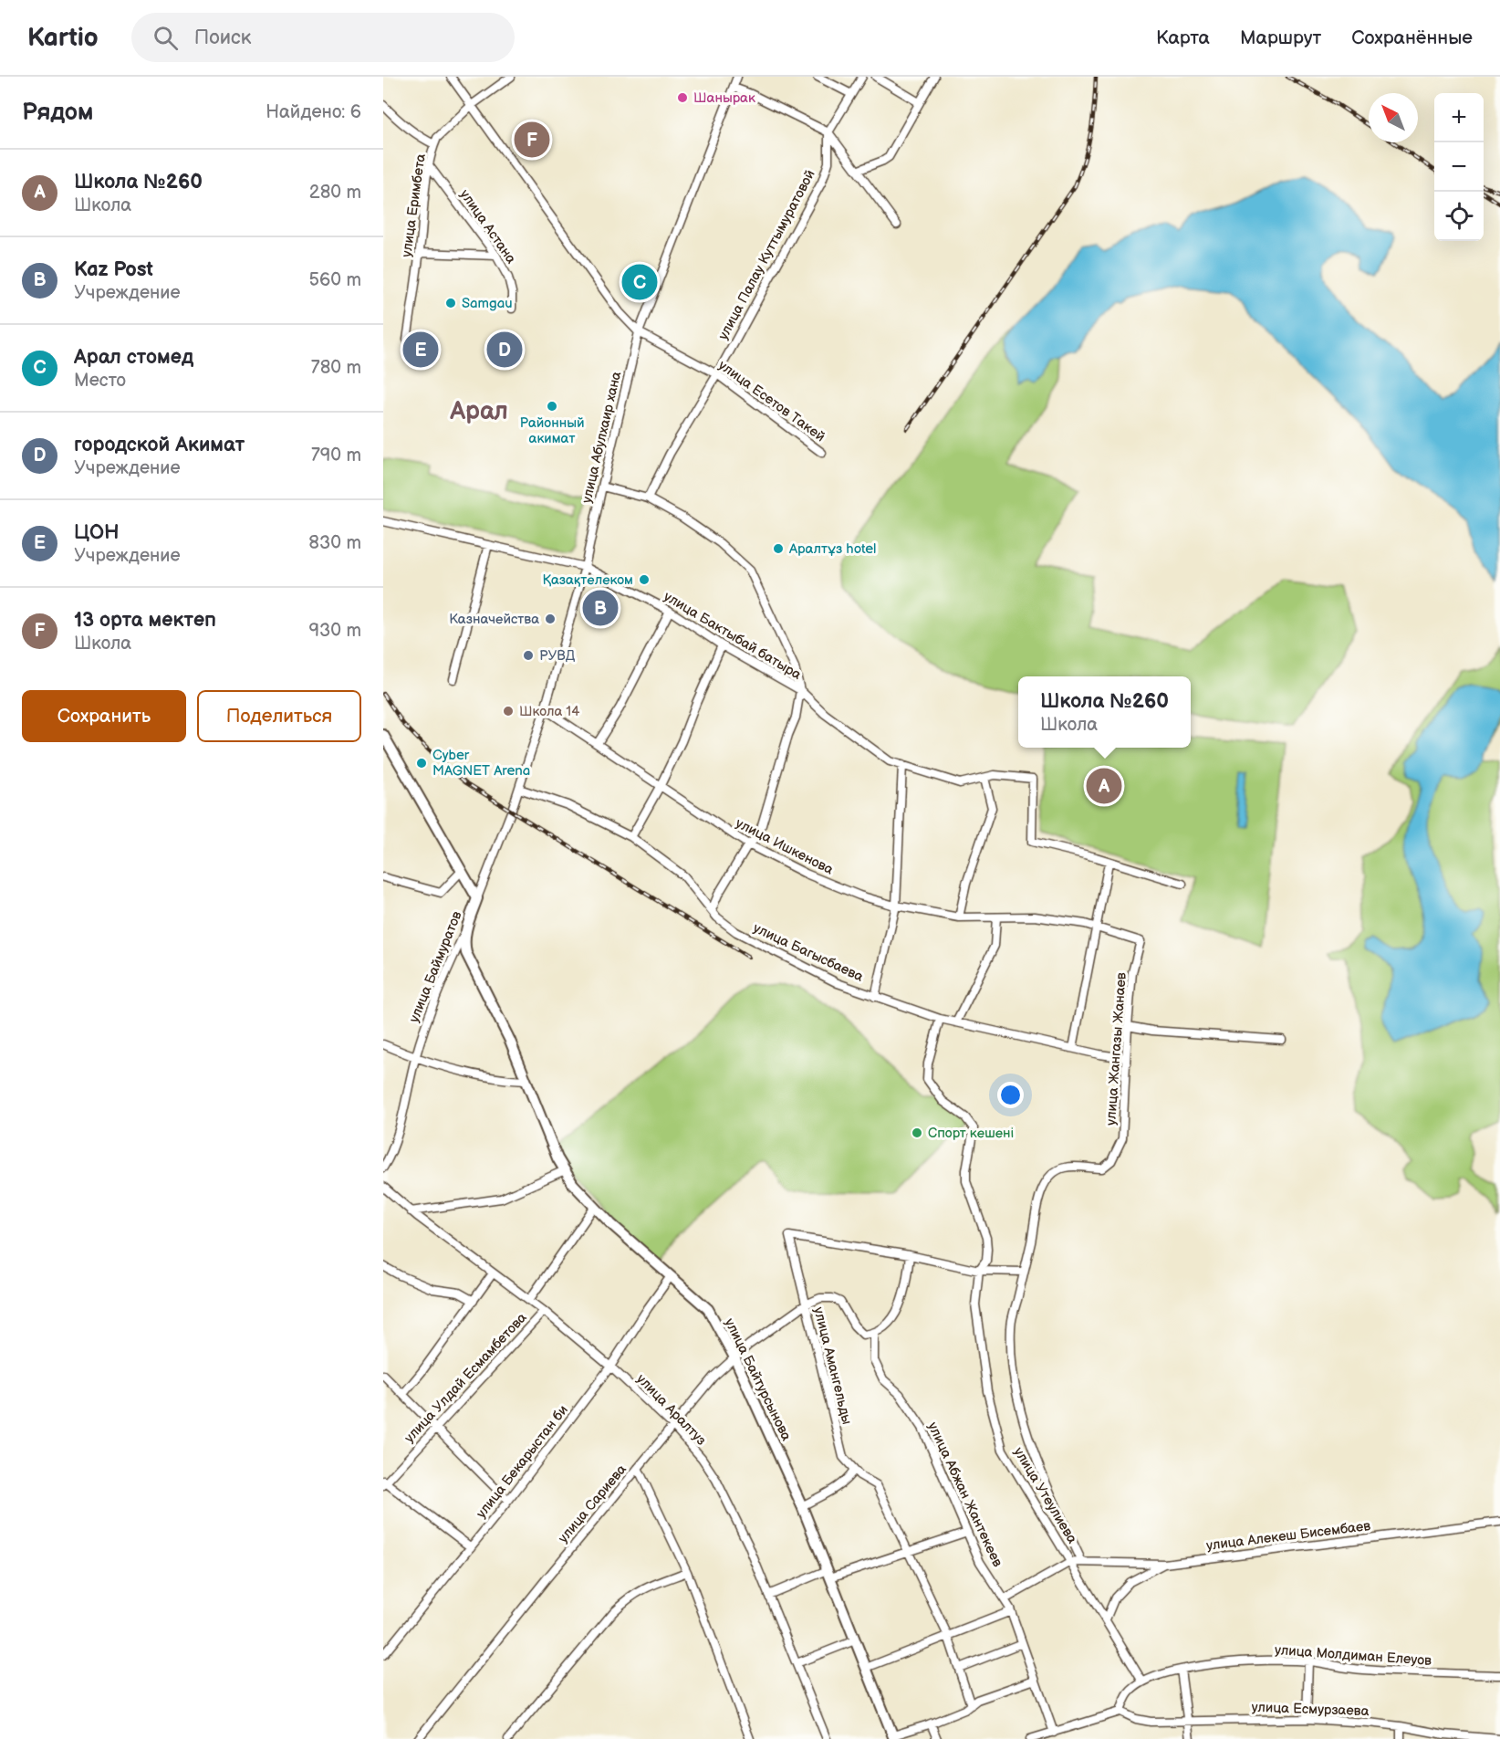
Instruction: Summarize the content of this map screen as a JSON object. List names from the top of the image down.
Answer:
{
  "streets": {
    "street": [
      "улица Еримбета",
      "улица Астана",
      "улица Палау Куттымуратовой",
      "улица Есетов Такей",
      "улица Абулхаир хана",
      "улица Бактыбай батыра",
      "улица Ишкенова",
      "улица Багысбаева",
      "улица Баймуратов",
      "улица Жангазы Жанаев",
      "улица Амангельды",
      "улица Улдай Есмамбетова",
      "улица Байтурсынова",
      "улица Аралтуз",
      "улица Бекарыстан би",
      "улица Абжан Жантекеев",
      "улица Утеулиева",
      "улица Сариева",
      "улица Алекеш Бисембаев",
      "улица Молдиман Елеуов",
      "улица Есмурзаева"
    ]
  },
  "crossings": [
    ["улица Еримбета", "улица Астана"],
    ["улица Еримбета", "улица Есетов Такей"],
    ["улица Палау Куттымуратовой", "улица Есетов Такей"],
    ["улица Есетов Такей", "улица Абулхаир хана"],
    ["улица Абулхаир хана", "улица Бактыбай батыра"],
    ["улица Абулхаир хана", "улица Ишкенова"],
    ["улица Абулхаир хана", "улица Багысбаева"],
    ["улица Абулхаир хана", "улица Баймуратов"],
    ["улица Ишкенова", "улица Жангазы Жанаев"],
    ["улица Багысбаева", "улица Жангазы Жанаев"],
    ["улица Багысбаева", "улица Утеулиева"],
    ["улица Баймуратов", "улица Байтурсынова"],
    ["улица Амангельды", "улица Сариева"],
    ["улица Улдай Есмамбетова", "улица Аралтуз"],
    ["улица Байтурсынова", "улица Бекарыстан би"],
    ["улица Байтурсынова", "улица Сариева"],
    ["улица Аралтуз", "улица Бекарыстан би"],
    ["улица Аралтуз", "улица Сариева"],
    ["улица Утеулиева", "улица Алекеш Бисембаев"],
    ["улица Утеулиева", "улица Молдиман Елеуов"],
    ["улица Молдиман Елеуов", "улица Есмурзаева"]
  ],
  "districts": ["Арал"],
  "places": [
    "Шанырак",
    "Samgau",
    "Районный акимат",
    "Аралтұз hotel",
    "Қазақтелеком",
    "Казначейства",
    "РУВД",
    "Школа 14",
    "Cyber MAGNET Arena",
    "Спорт кешені"
  ],
  "north": "top left",
  "page": {
    "header": "Kartio",
    "search": "Поиск",
    "nav": ["Карта", "Маршрут", "Сохранённые"],
    "heading": ["Рядом", "Найдено: 6"],
    "map_buttons": ["+", "−"],
    "pins": [
      "F",
      "C",
      "D",
      "E",
      "B",
      "A"
    ],
    "list": [
      {
        "mark": "A",
        "name": "Школа №260",
        "note": "Школа",
        "value": "280 m"
      },
      {
        "mark": "B",
        "name": "Kaz Post",
        "note": "Учреждение",
        "value": "560 m"
      },
      {
        "mark": "C",
        "name": "Арал стомед",
        "note": "Место",
        "value": "780 m"
      },
      {
        "mark": "D",
        "name": "городской Акимат",
        "note": "Учреждение",
        "value": "790 m"
      },
      {
        "mark": "E",
        "name": "ЦОН",
        "note": "Учреждение",
        "value": "830 m"
      },
      {
        "mark": "F",
        "name": "13 орта мектеп",
        "note": "Школа",
        "value": "930 m"
      }
    ],
    "buttons": ["Сохранить", "Поделиться"],
    "popup": ["Школа №260", "Школа"]
  }
}
